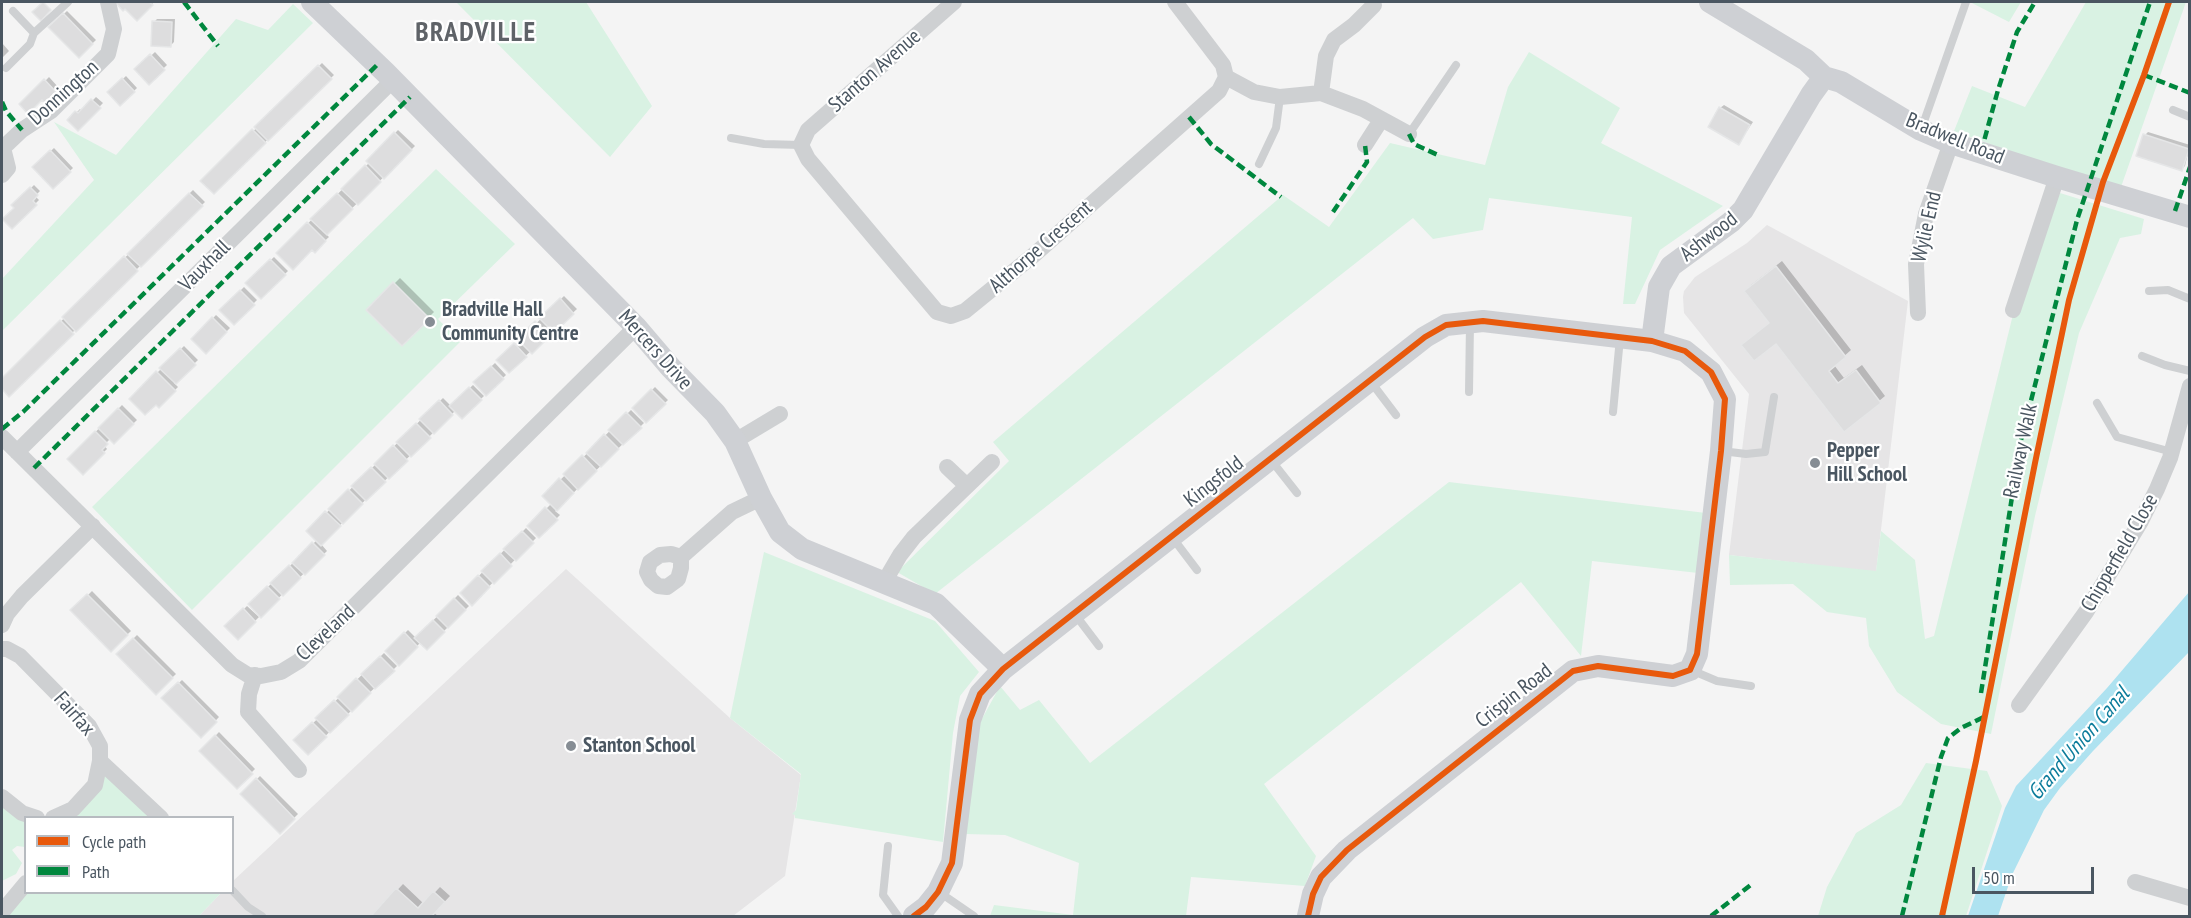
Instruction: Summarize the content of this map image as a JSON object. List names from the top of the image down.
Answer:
{
  "streets": {
    "street": [
      "Stanton Avenue",
      "Donnington",
      "Bradwell Road",
      "Wylie End",
      "Ashwood",
      "Althorpe Crescent",
      "Vauxhall",
      "Mercers Drive",
      "Kingsfold",
      "Chipperfield Close",
      "Cleveland",
      "Crispin Road",
      "Fairfax"
    ],
    "cycle path": ["Railway Walk"]
  },
  "crossings": [
    ["Stanton Avenue", "Althorpe Crescent"],
    ["Bradwell Road", "Wylie End"],
    ["Bradwell Road", "Ashwood"],
    ["Ashwood", "Kingsfold"],
    ["Vauxhall", "Mercers Drive"],
    ["Mercers Drive", "Kingsfold"],
    ["Mercers Drive", "Cleveland"]
  ],
  "districts": ["BRADVILLE"],
  "water": ["Grand Union Canal"],
  "places": ["Bradville Hall Community Centre", "Pepper Hill School", "Stanton School"],
  "legend": ["Cycle path", "Path"],
  "scale_bar": "50 m"
}
